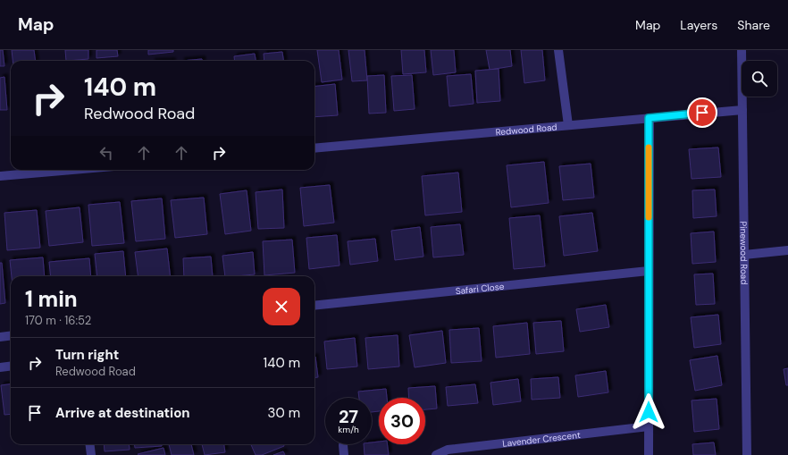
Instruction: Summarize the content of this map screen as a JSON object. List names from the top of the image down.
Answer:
{
  "streets": {
    "street": [
      "Redwood Road",
      "Pinewood Road",
      "Safari Close",
      "Lavender Crescent"
    ]
  },
  "crossings": [
    ["Redwood Road", "Pinewood Road"]
  ],
  "page": {
    "header": "Map",
    "nav": ["Map", "Layers", "Share"],
    "turn": ["140 m", "Redwood Road"],
    "heading": ["1 min", "170 m · 16:52"],
    "list": [
      {
        "name": "Turn right",
        "note": "Redwood Road",
        "value": "140 m"
      },
      {
        "name": "Arrive at destination",
        "value": "30 m"
      }
    ],
    "speed": "27 km/h",
    "limit": "30"
  }
}
